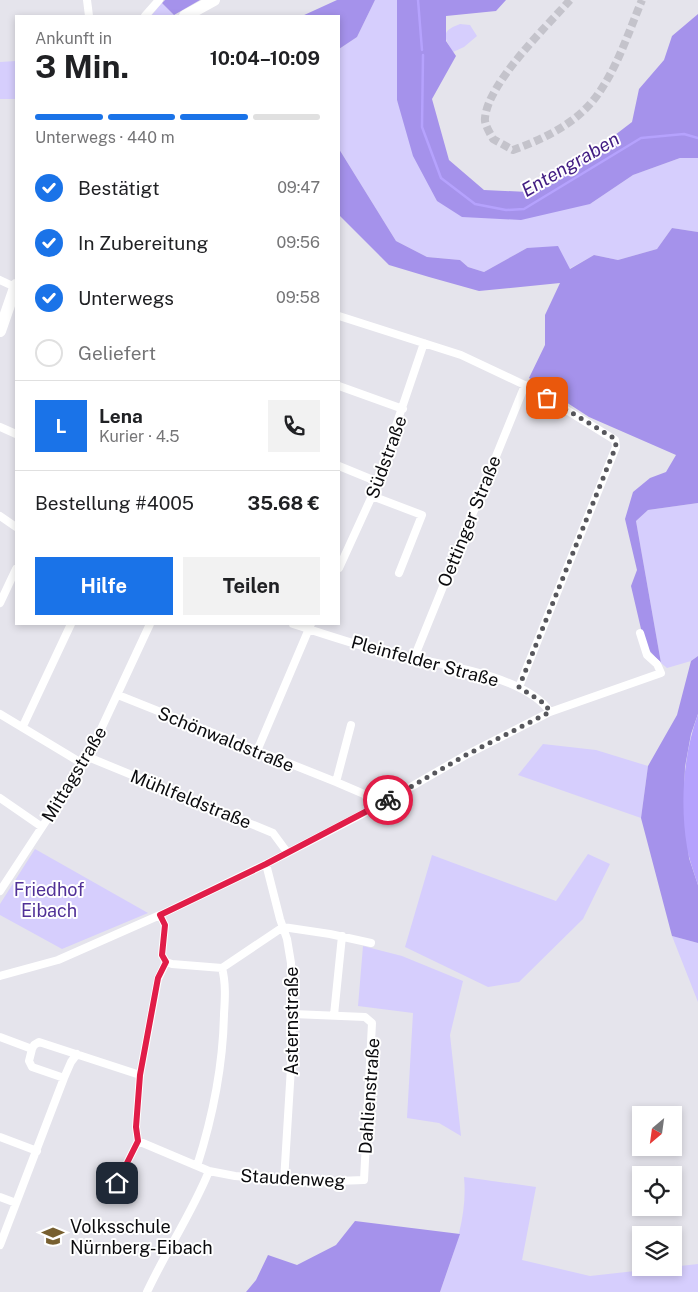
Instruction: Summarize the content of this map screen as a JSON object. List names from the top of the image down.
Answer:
{
  "streets": {
    "street": [
      "Südstraße",
      "Oettinger Straße",
      "Pleinfelder Straße",
      "Schönwaldstraße",
      "Mittagstraße",
      "Mühlfeldstraße",
      "Asternstraße",
      "Dahlienstraße",
      "Staudenweg"
    ]
  },
  "crossings": [
    ["Oettinger Straße", "Pleinfelder Straße"],
    ["Schönwaldstraße", "Mittagstraße"],
    ["Mittagstraße", "Mühlfeldstraße"],
    ["Asternstraße", "Dahlienstraße"],
    ["Asternstraße", "Staudenweg"],
    ["Dahlienstraße", "Staudenweg"]
  ],
  "water": ["Entengraben"],
  "parks": ["Friedhof Eibach"],
  "places": {
    "school or university": ["Volksschule Nürnberg-Eibach"]
  },
  "north": "bottom left",
  "page": {
    "heading": ["3 Min.", "Ankunft in", "10:04–10:09"],
    "panel": [
      "Lena",
      "Kurier · 4.5",
      "Bestellung #4005",
      "35.68 €"
    ],
    "bar": "Unterwegs · 440 m",
    "list": [
      ["Bestätigt", "09:47"],
      ["In Zubereitung", "09:56"],
      ["Unterwegs", "09:58"],
      "Geliefert"
    ],
    "round": "L",
    "buttons": ["Hilfe", "Teilen"]
  }
}
